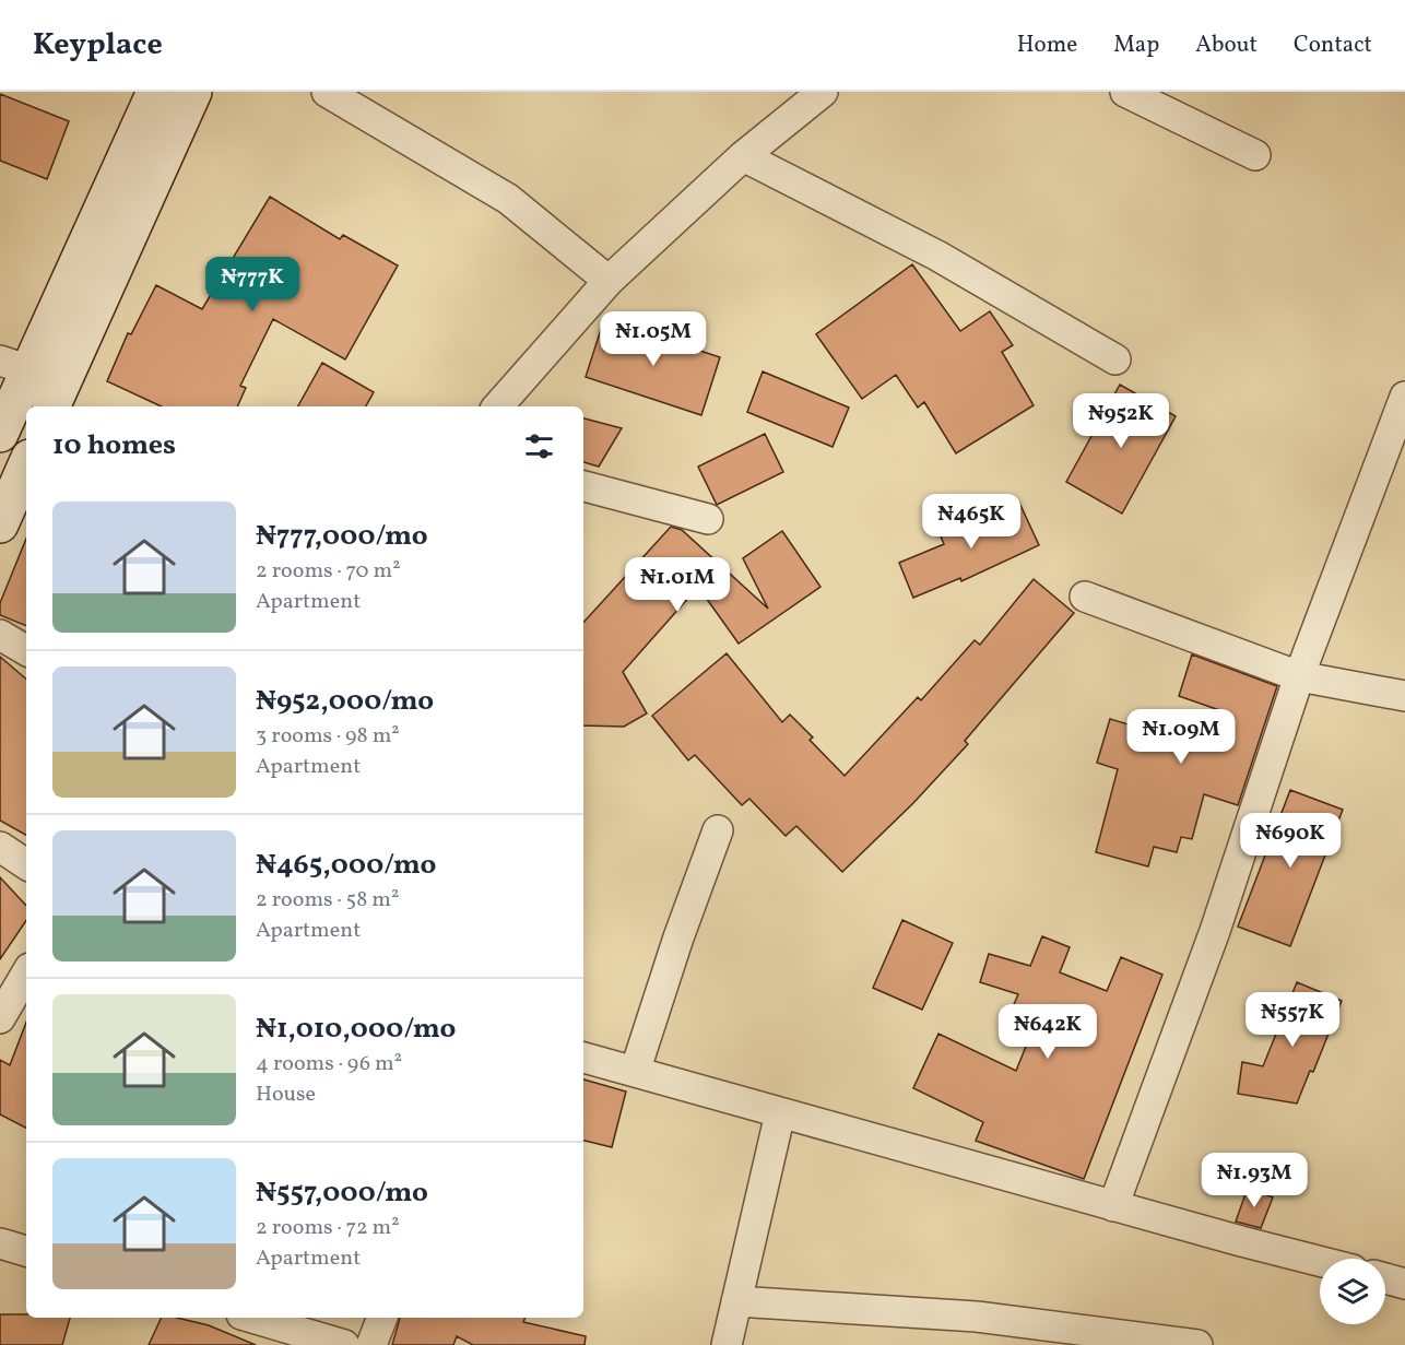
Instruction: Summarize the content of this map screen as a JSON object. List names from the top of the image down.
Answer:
{
  "page": {
    "header": "Keyplace",
    "nav": [
      "Home",
      "Map",
      "About",
      "Contact"
    ],
    "price": [
      "₦777K",
      "₦1.05M",
      "₦952K",
      "₦465K",
      "₦1.01M",
      "₦1.09M",
      "₦690K",
      "₦557K",
      "₦642K",
      "₦1.93M"
    ],
    "heading": "10 homes",
    "list": [
      {
        "name": "₦777,000/mo",
        "note": "2 rooms · 70 m² · Apartment"
      },
      {
        "name": "₦952,000/mo",
        "note": "3 rooms · 98 m² · Apartment"
      },
      {
        "name": "₦465,000/mo",
        "note": "2 rooms · 58 m² · Apartment"
      },
      {
        "name": "₦1,010,000/mo",
        "note": "4 rooms · 96 m² · House"
      },
      {
        "name": "₦557,000/mo",
        "note": "2 rooms · 72 m² · Apartment"
      }
    ]
  }
}
